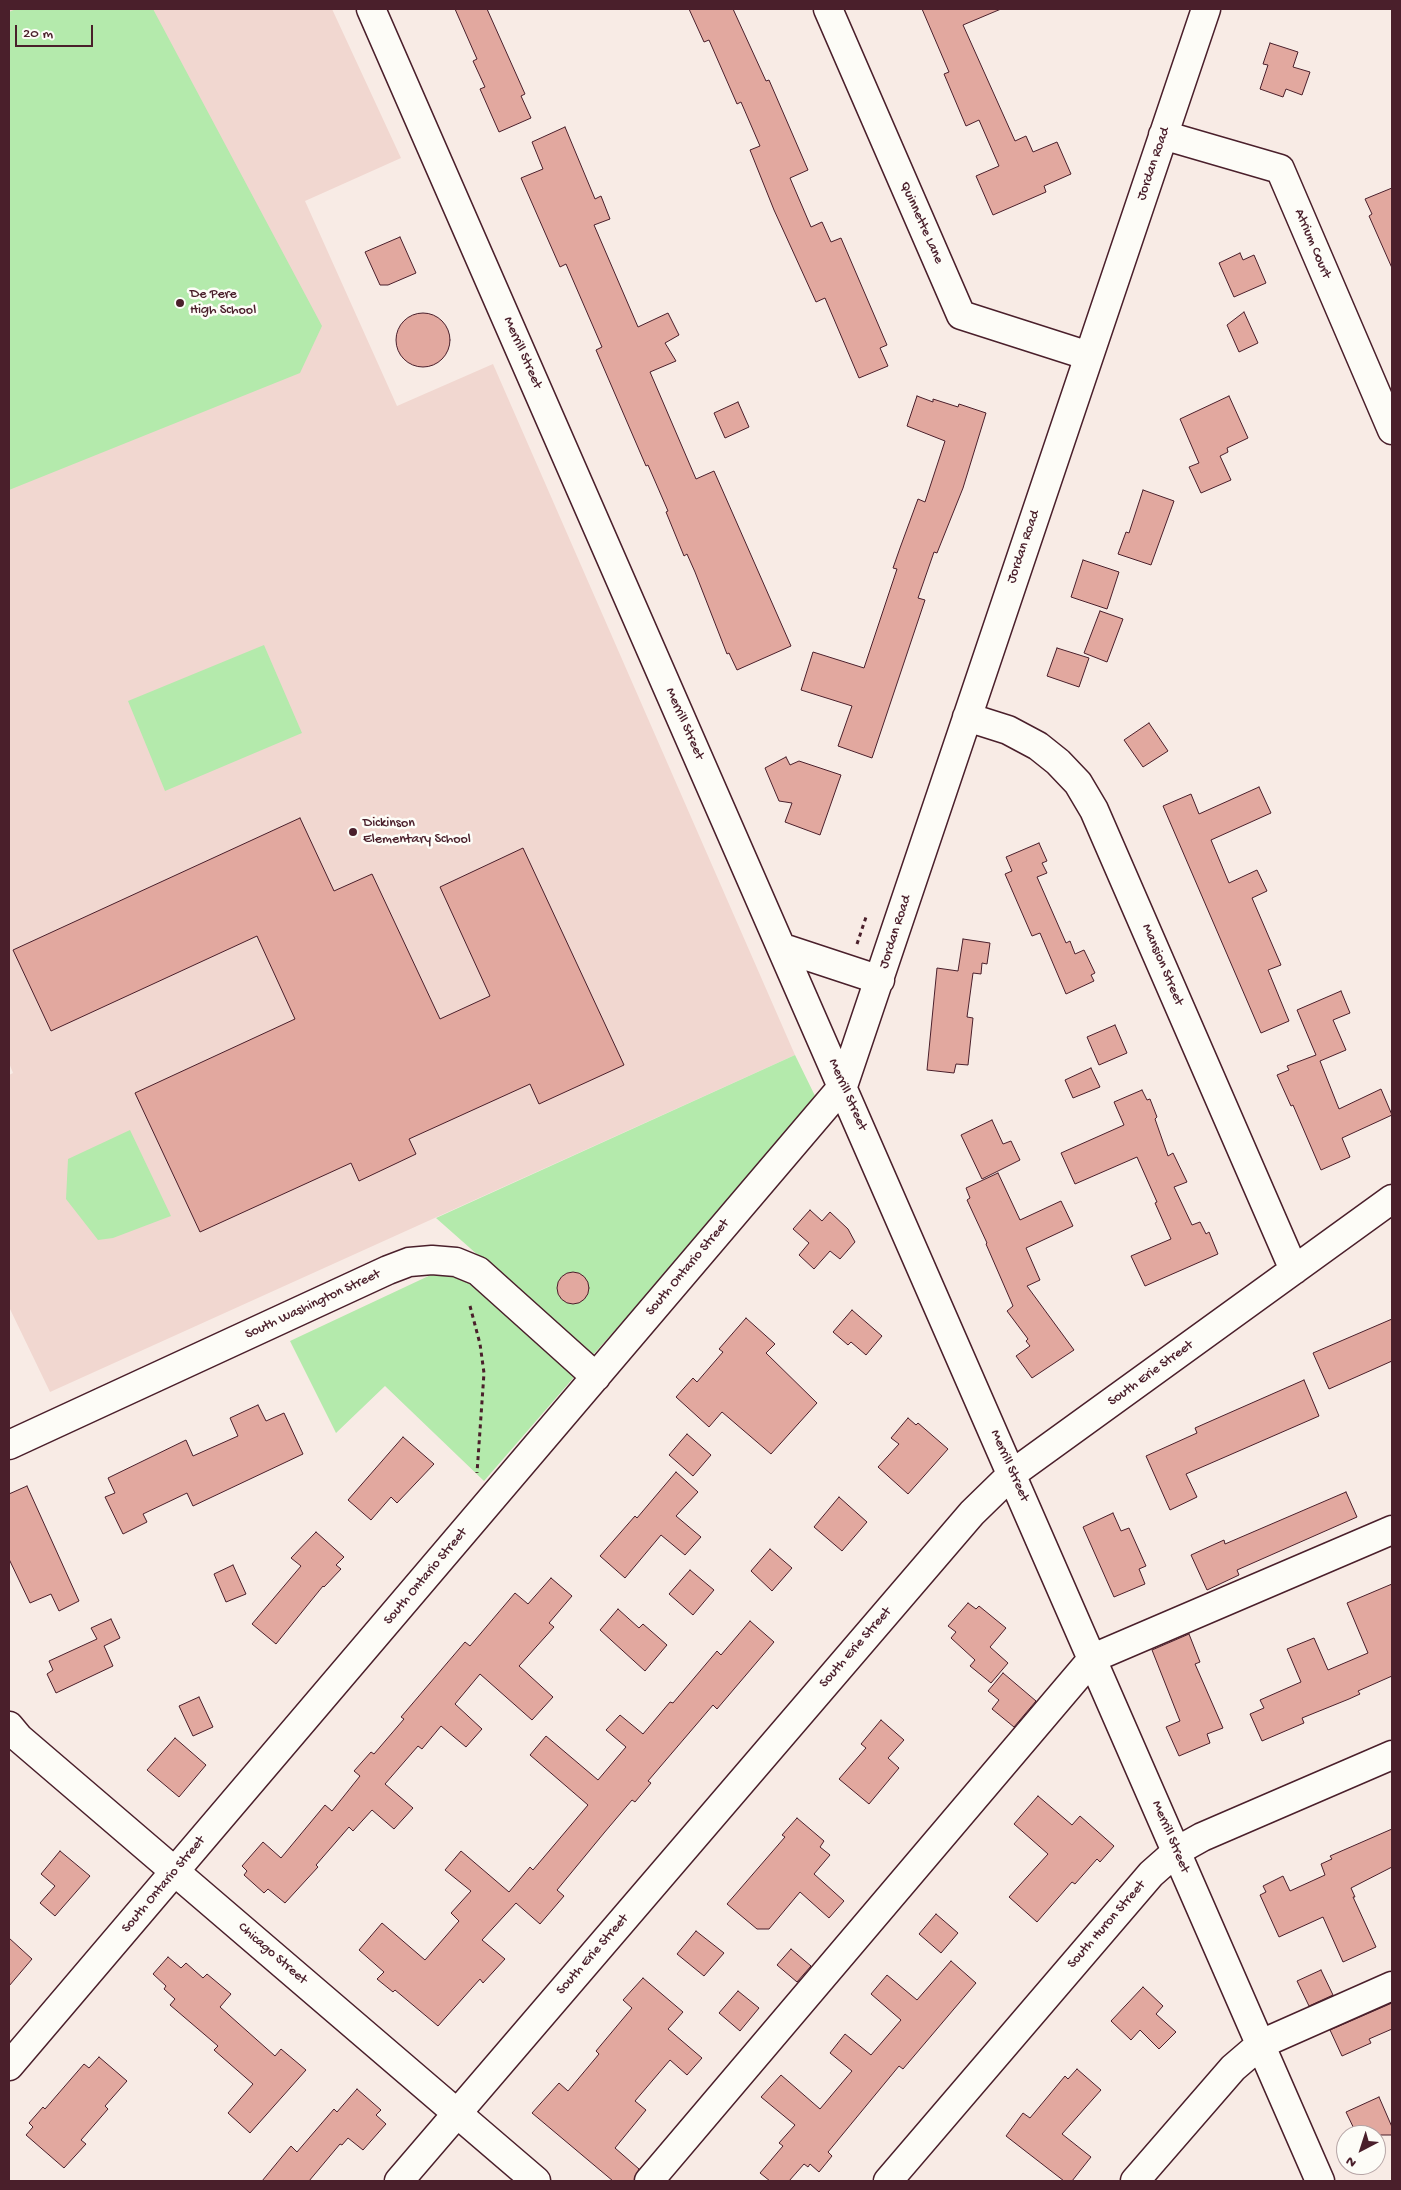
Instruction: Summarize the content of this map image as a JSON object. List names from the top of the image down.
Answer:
{
  "streets": {
    "street": [
      "Jordan Road",
      "Quinnette Lane",
      "Atrium Court",
      "Merrill Street",
      "Mansion Street",
      "South Ontario Street",
      "South Washington Street",
      "South Erie Street",
      "South Huron Street",
      "Chicago Street"
    ]
  },
  "crossings": [
    ["Jordan Road", "Quinnette Lane"],
    ["Jordan Road", "Atrium Court"],
    ["Jordan Road", "Merrill Street"],
    ["Jordan Road", "Mansion Street"],
    ["Jordan Road", "South Ontario Street"],
    ["Merrill Street", "South Ontario Street"],
    ["Merrill Street", "South Erie Street"],
    ["Merrill Street", "South Huron Street"],
    ["Mansion Street", "South Erie Street"],
    ["South Ontario Street", "South Washington Street"],
    ["South Ontario Street", "Chicago Street"],
    ["South Erie Street", "Chicago Street"]
  ],
  "places": ["De Pere High School", "Dickinson Elementary School"],
  "scale_bar": "20 m",
  "north": "bottom left"
}
